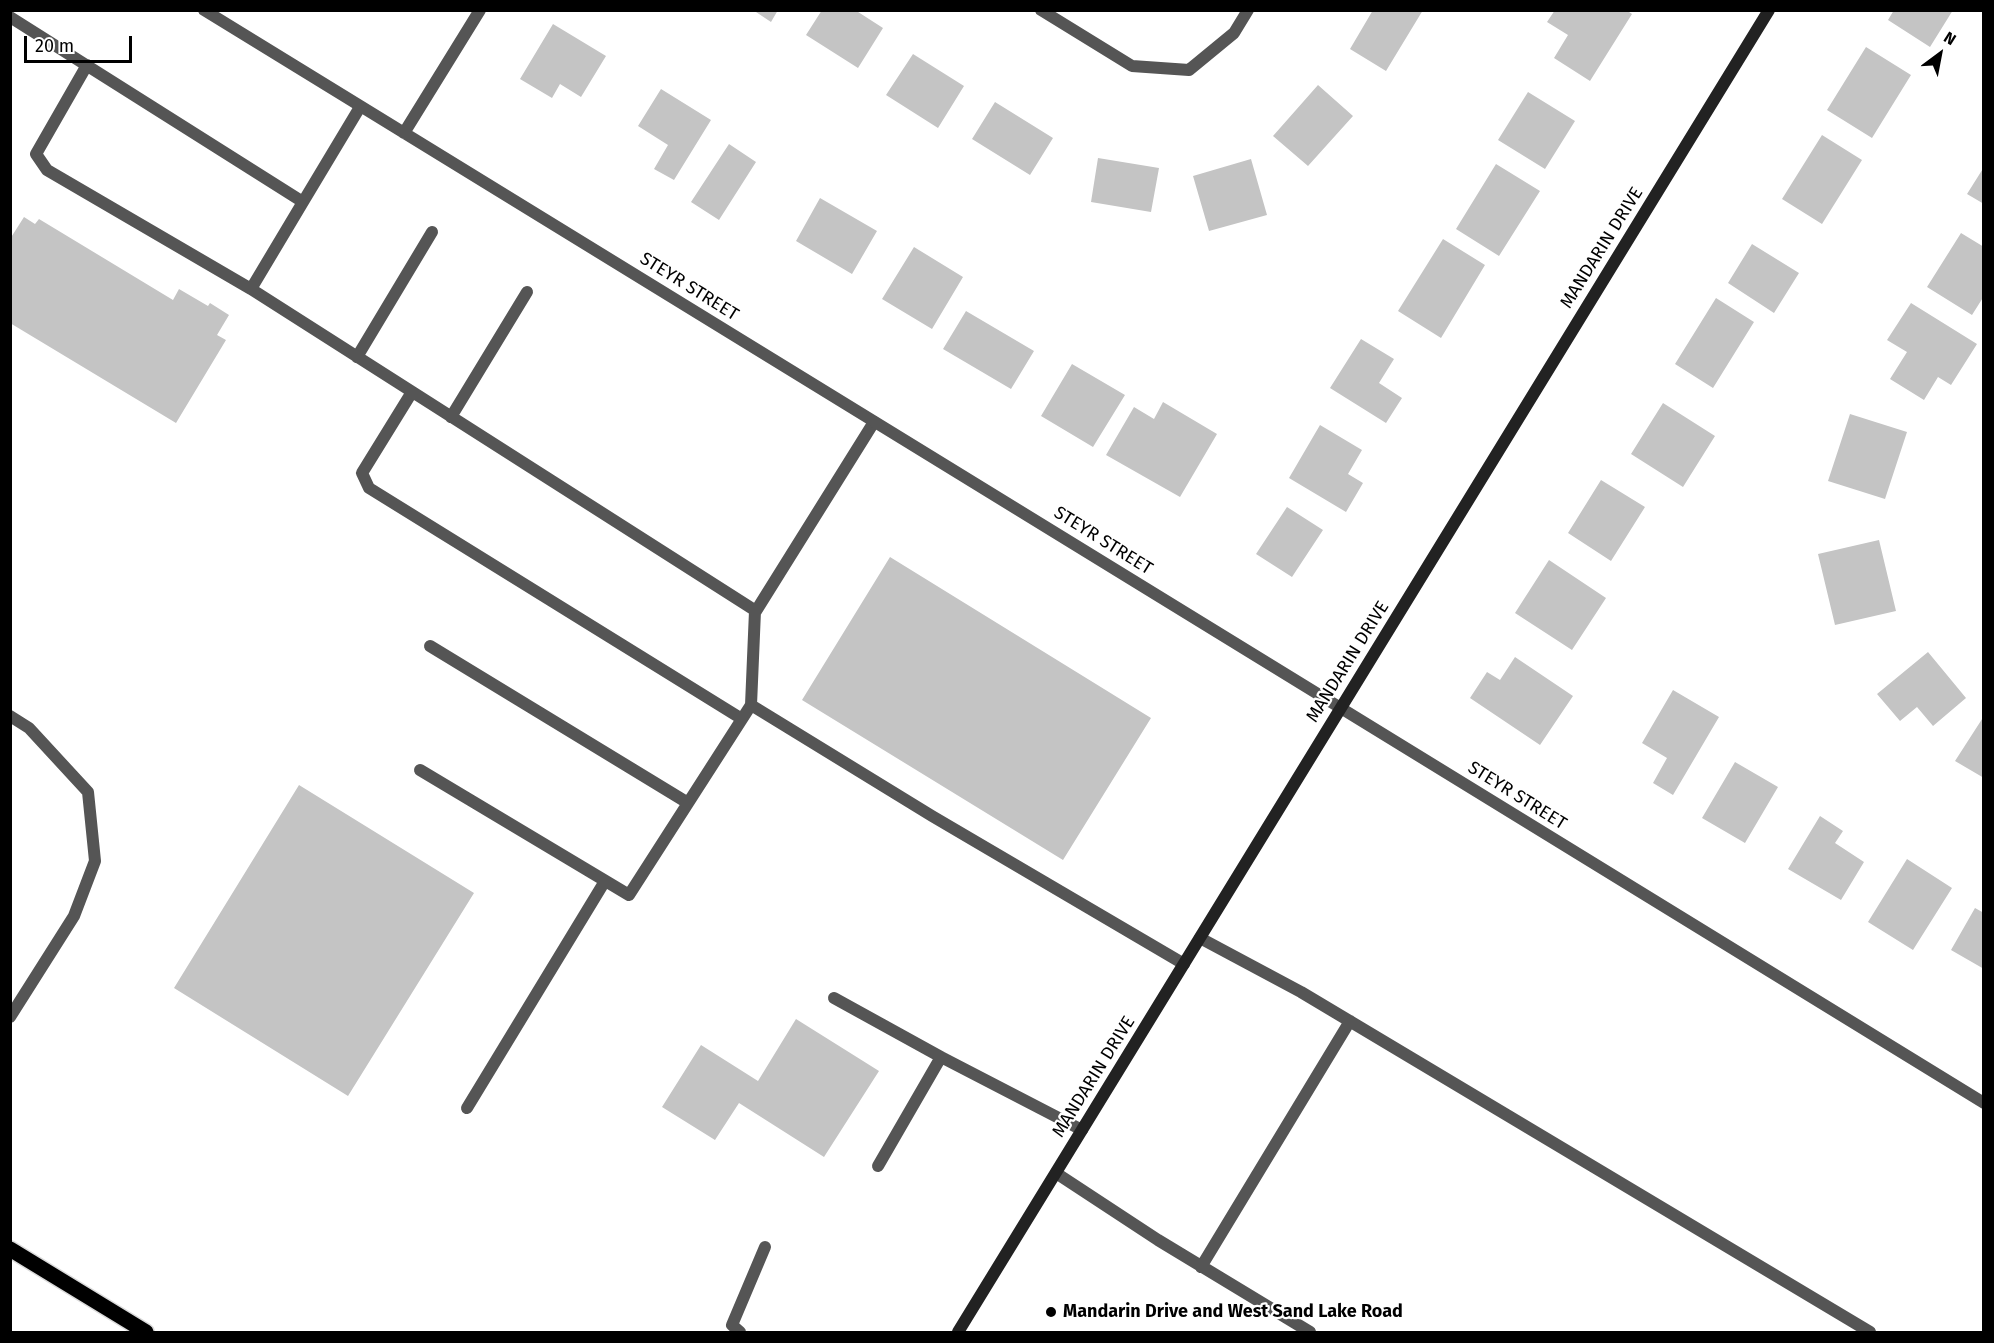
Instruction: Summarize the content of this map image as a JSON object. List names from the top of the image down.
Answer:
{
  "streets": {
    "street": ["MANDARIN DRIVE", "STEYR STREET"]
  },
  "crossings": [
    ["MANDARIN DRIVE", "STEYR STREET"]
  ],
  "places": ["Mandarin Drive and West Sand Lake Road"],
  "scale_bar": "20 m",
  "north": "top right"
}
